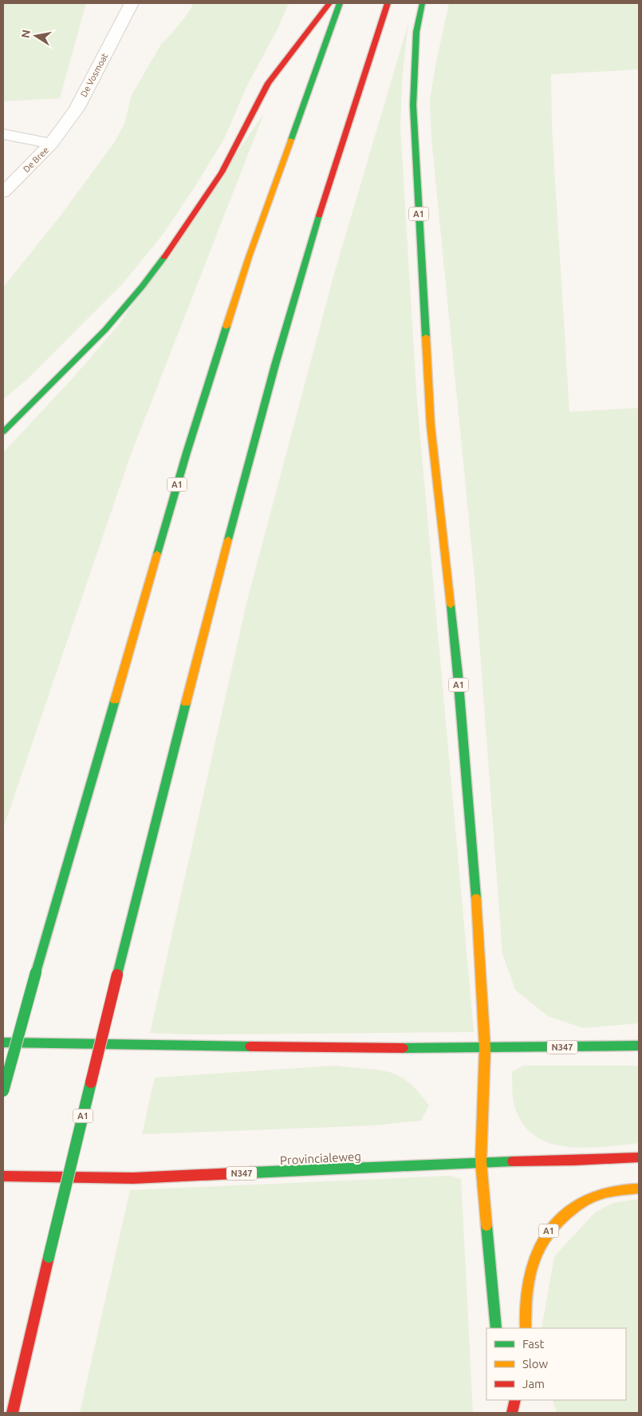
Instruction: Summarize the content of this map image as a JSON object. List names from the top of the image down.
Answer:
{
  "streets": {
    "main road": ["A1", "N347", "Provincialeweg"],
    "street": ["De Vosmoat", "De Bree"]
  },
  "crossings": [
    ["De Vosmoat", "De Bree"],
    ["A1", "N347"]
  ],
  "legend": ["Fast", "Slow", "Jam"],
  "north": "left"
}
